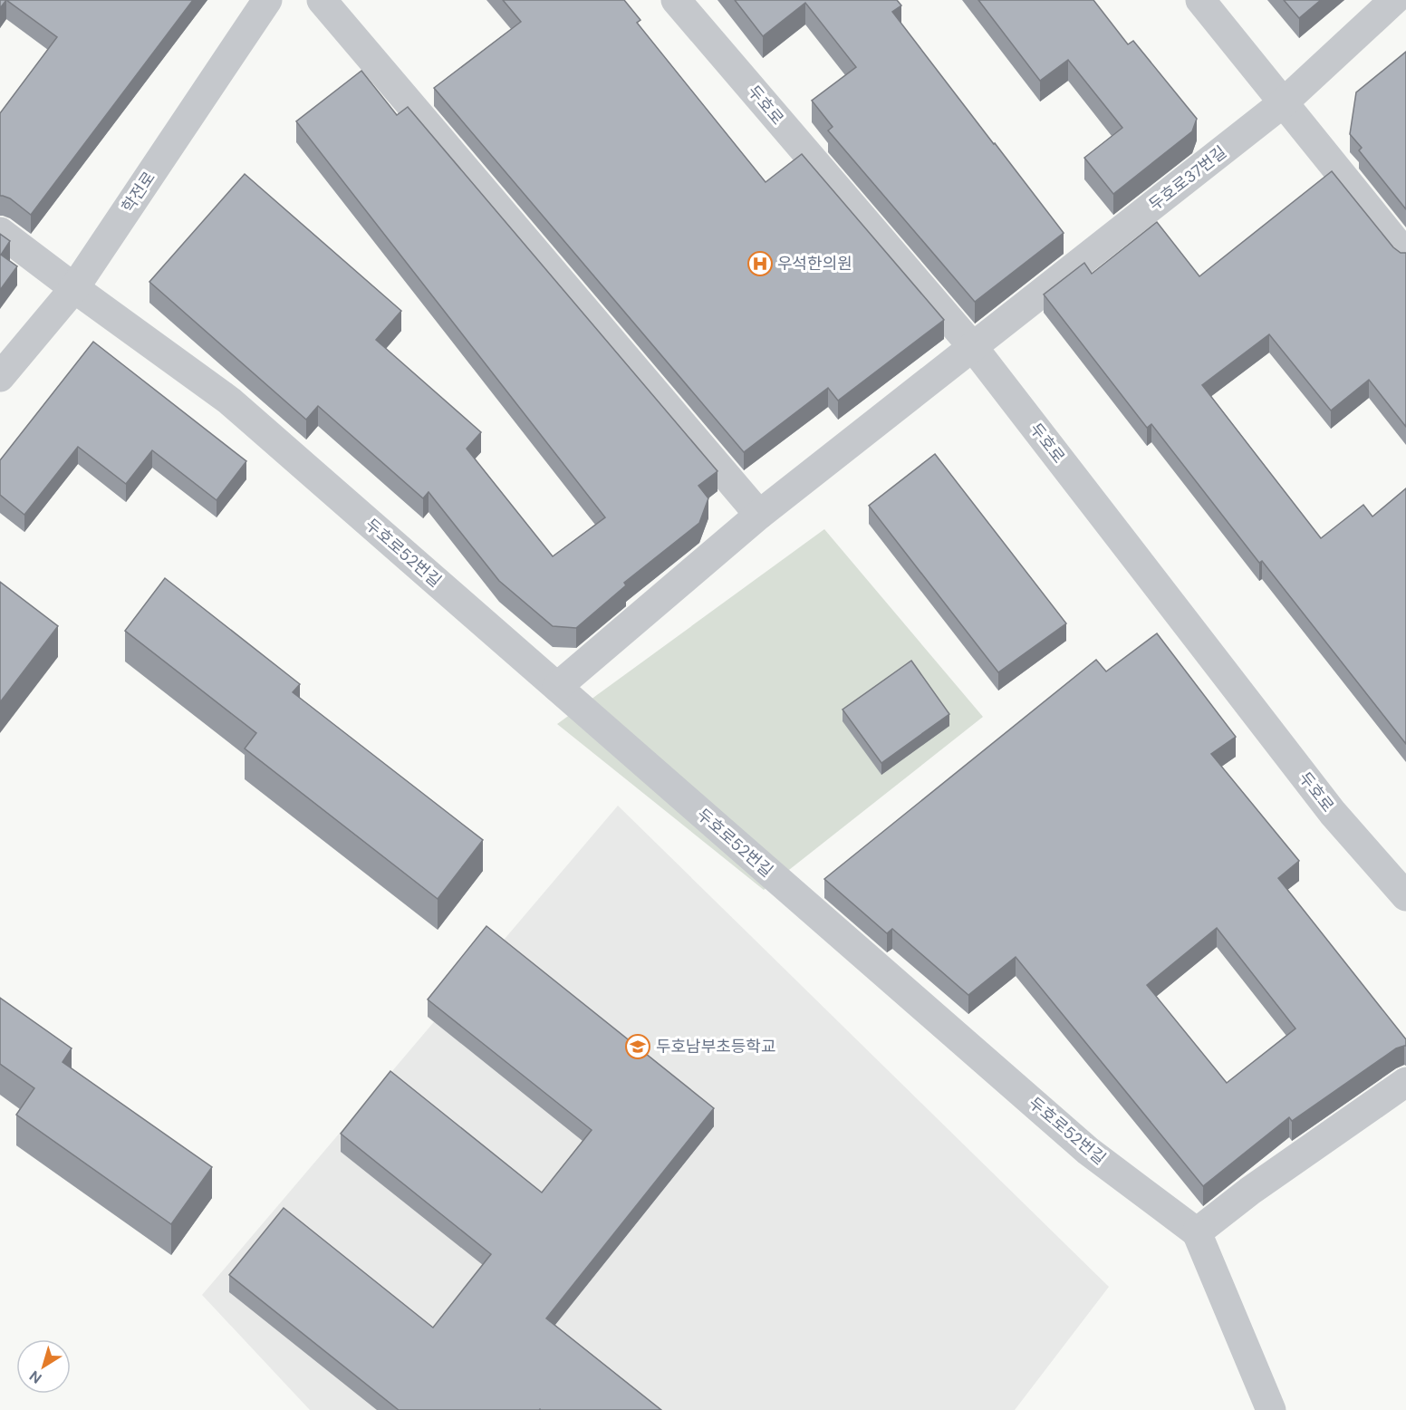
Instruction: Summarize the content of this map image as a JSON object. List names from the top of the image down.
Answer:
{
  "streets": {
    "street": [
      "두호로",
      "두호로37번길",
      "학전로",
      "두호로52번길"
    ]
  },
  "crossings": [
    ["두호로", "두호로37번길"],
    ["두호로37번길", "두호로52번길"],
    ["학전로", "두호로52번길"]
  ],
  "places": {
    "hospital": ["우석한의원"],
    "school or university": ["두호남부초등학교"]
  },
  "north": "bottom left"
}
